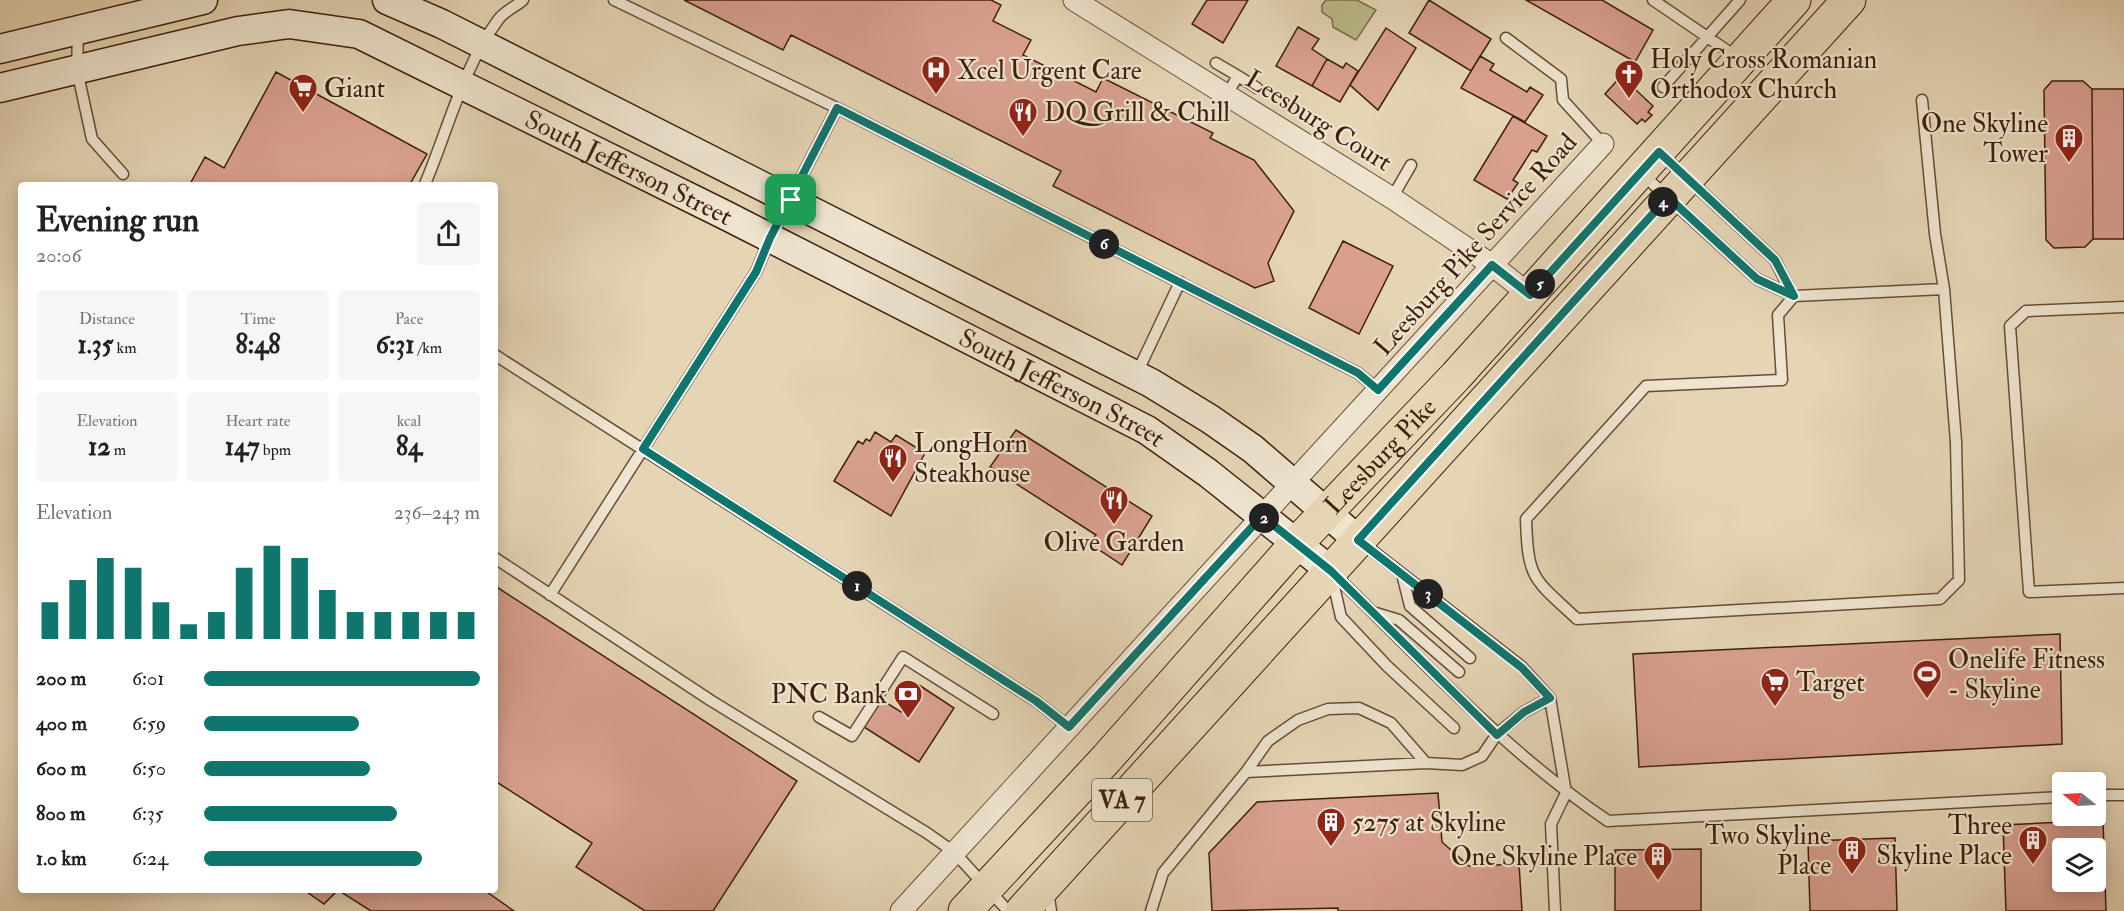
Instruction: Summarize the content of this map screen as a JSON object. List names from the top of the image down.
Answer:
{
  "streets": {
    "main road": ["Leesburg Pike", "VA 7"],
    "street": ["Leesburg Court", "South Jefferson Street", "Leesburg Pike Service Road"]
  },
  "crossings": [
    ["Leesburg Court", "Leesburg Pike Service Road"],
    ["Leesburg Court", "Leesburg Pike"],
    ["South Jefferson Street", "Leesburg Pike Service Road"],
    ["South Jefferson Street", "Leesburg Pike"]
  ],
  "places": {
    "hospital": ["Xcel Urgent Care"],
    "church": ["Holy Cross Romanian Orthodox Church"],
    "supermarket": ["Giant", "Target"],
    "restaurant": ["DQ Grill & Chill", "LongHorn Steakhouse", "Olive Garden"],
    "building": [
      "One Skyline Tower",
      "5275 at Skyline",
      "Three Skyline Place",
      "Two Skyline Place",
      "One Skyline Place"
    ],
    "sports": ["Onelife Fitness - Skyline"],
    "bank": ["PNC Bank"]
  },
  "north": "left",
  "page": {
    "heading": ["Evening run", "20:06"],
    "pins": [
      "4",
      "6",
      "5",
      "2",
      "1",
      "3"
    ],
    "stats": [
      ["Distance", "1.35 km"],
      ["Time", "8:48"],
      ["Pace", "6:31 /km"],
      ["Elevation", "12 m"],
      ["Heart rate", "147 bpm"],
      ["kcal", "84"]
    ],
    "chart": ["Elevation", "236–243 m"],
    "list": [
      {
        "name": "200 m",
        "note": "6:01"
      },
      {
        "name": "400 m",
        "note": "6:59"
      },
      {
        "name": "600 m",
        "note": "6:50"
      },
      {
        "name": "800 m",
        "note": "6:35"
      },
      {
        "name": "1.0 km",
        "note": "6:24"
      }
    ]
  }
}
